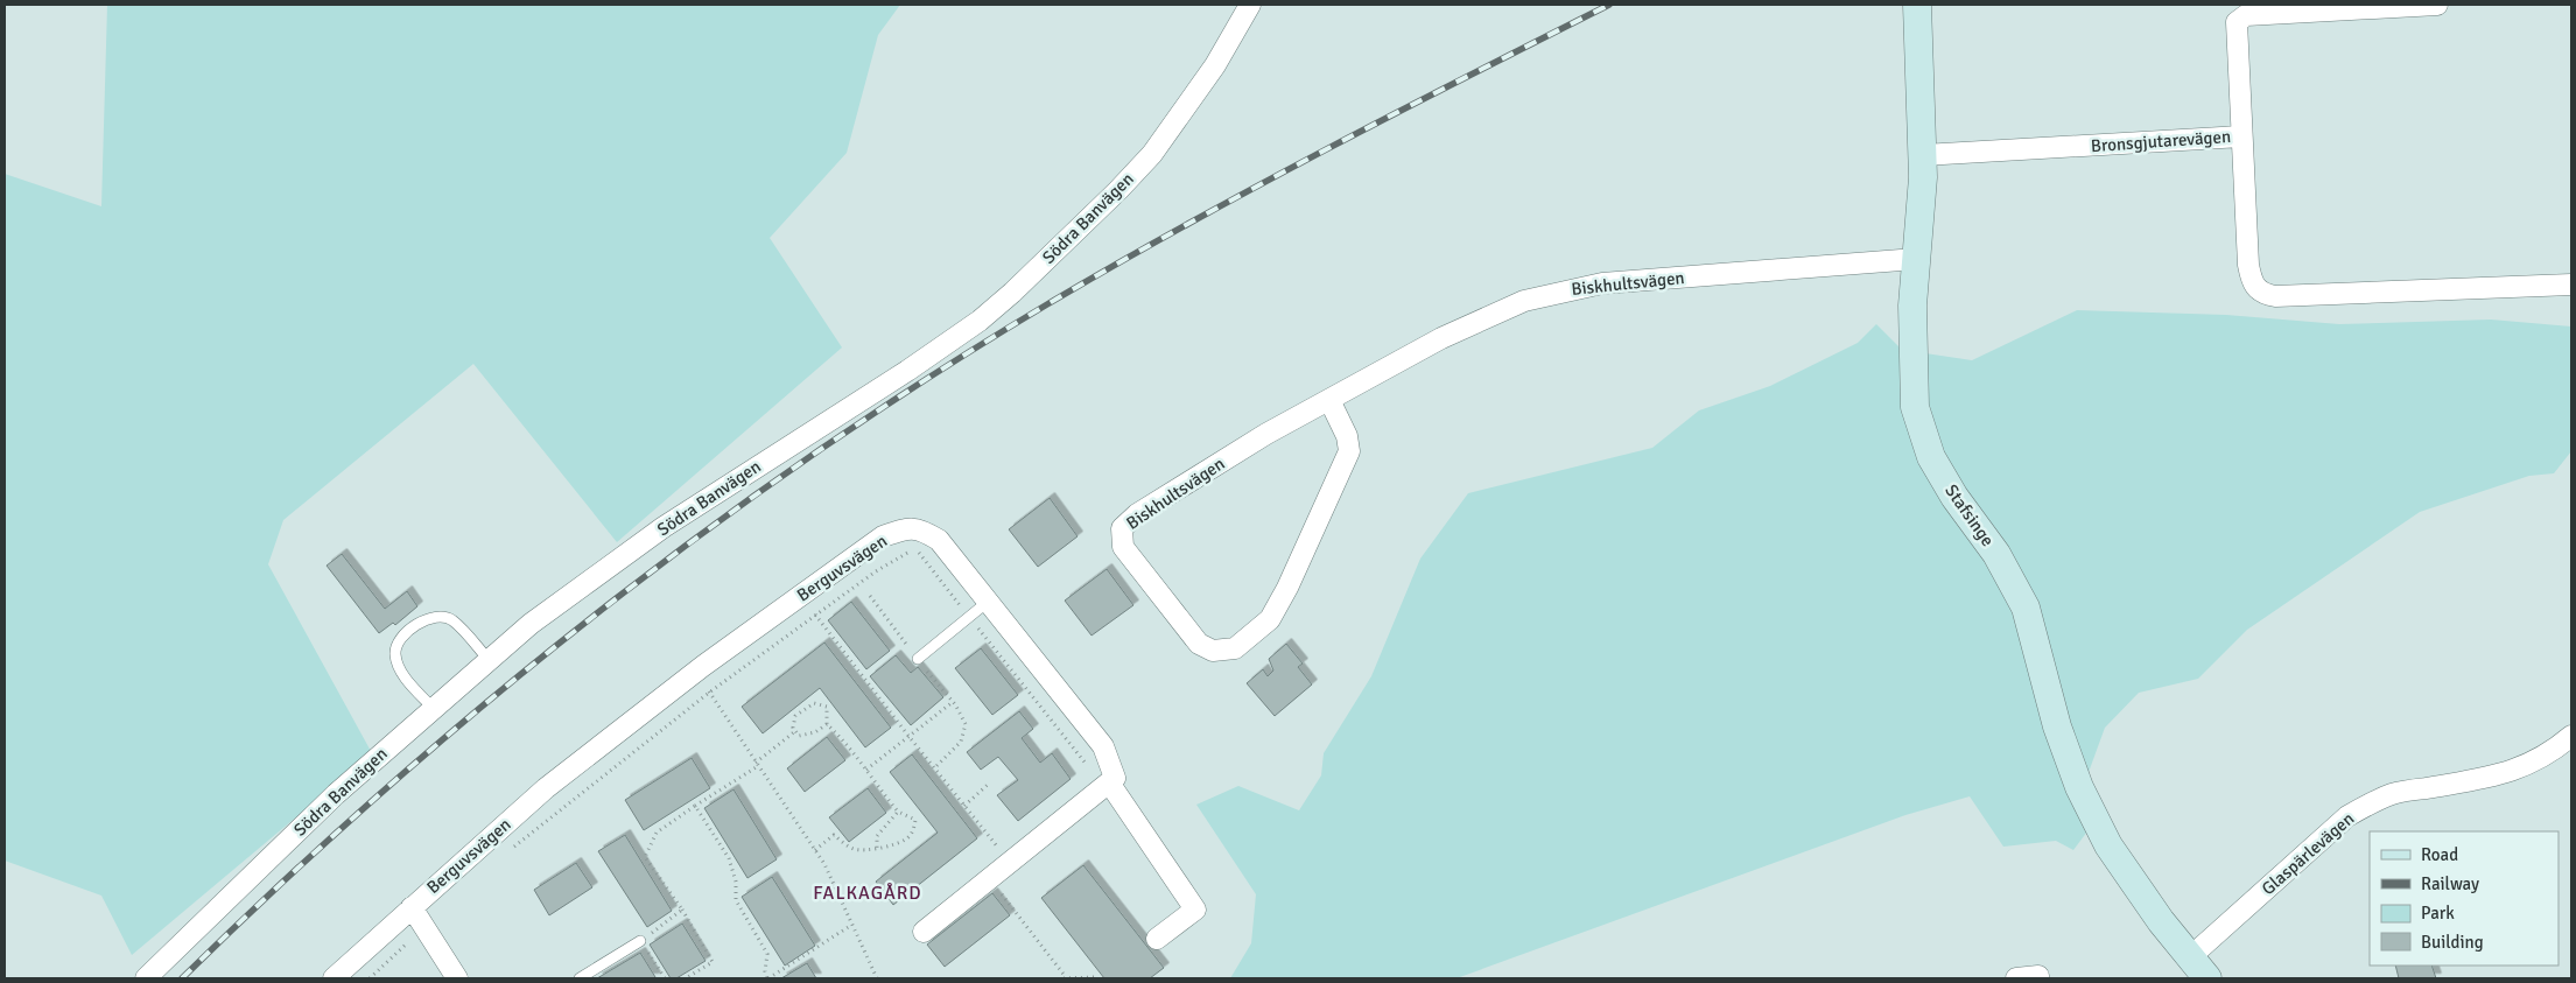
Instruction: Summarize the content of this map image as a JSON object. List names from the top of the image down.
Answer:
{
  "streets": {
    "street": [
      "Bronsgjutarevägen",
      "Södra Banvägen",
      "Biskhultsvägen",
      "Stafsinge",
      "Berguvsvägen",
      "Glaspärlevägen"
    ]
  },
  "crossings": [
    ["Bronsgjutarevägen", "Stafsinge"],
    ["Biskhultsvägen", "Stafsinge"],
    ["Stafsinge", "Glaspärlevägen"]
  ],
  "districts": ["FALKAGÅRD"],
  "legend": [
    "Road",
    "Railway",
    "Park",
    "Building"
  ]
}
